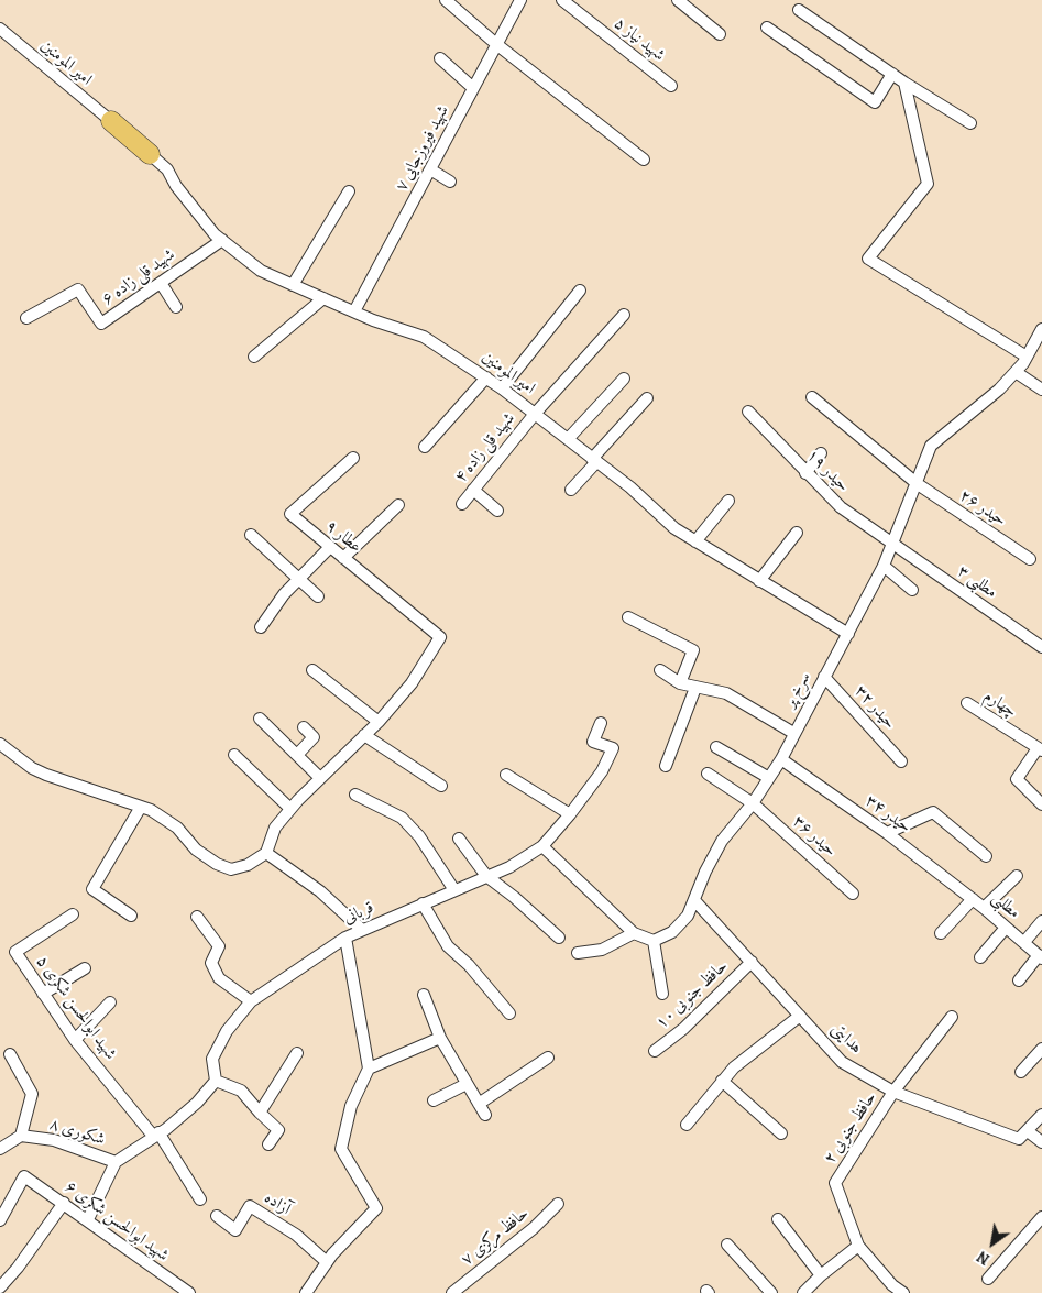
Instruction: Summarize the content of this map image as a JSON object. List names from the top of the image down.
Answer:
{
  "streets": {
    "street": [
      "شهید نیاز ۵",
      "امیر المومنین",
      "شهید فیروزجایی ۷",
      "شهید قلی زاده ۶",
      "شهید قلی زاده ۴",
      "حیدر ۱۹",
      "حیدر ۲۶",
      "عطار ۹",
      "مطلبی ۳",
      "سرخ پر",
      "چهارم",
      "حیدر ۳۲",
      "حیدر ۳۴",
      "حیدر ۳۶",
      "مطلبی",
      "قربانی",
      "حافظ جنوبی ۱۰",
      "شهید ابوالحسن شکری ۵",
      "هدایتی",
      "حافظ جنوبی ۲",
      "شکوری ۸",
      "آزاده",
      "شهید ابوالحسن شکری ۶",
      "حافظ مرکزی ۷"
    ]
  },
  "crossings": [
    ["امیر المومنین", "شهید فیروزجایی ۷"],
    ["امیر المومنین", "شهید قلی زاده ۶"],
    ["امیر المومنین", "شهید قلی زاده ۴"],
    ["امیر المومنین", "سرخ پر"],
    ["حیدر ۱۹", "مطلبی ۳"],
    ["حیدر ۱۹", "سرخ پر"],
    ["حیدر ۲۶", "سرخ پر"],
    ["مطلبی ۳", "سرخ پر"],
    ["سرخ پر", "حیدر ۳۲"],
    ["سرخ پر", "حیدر ۳۴"],
    ["سرخ پر", "حیدر ۳۶"],
    ["سرخ پر", "هدایتی"],
    ["حیدر ۳۴", "مطلبی"],
    ["حافظ جنوبی ۱۰", "هدایتی"],
    ["هدایتی", "حافظ جنوبی ۲"]
  ],
  "north": "bottom left"
}
